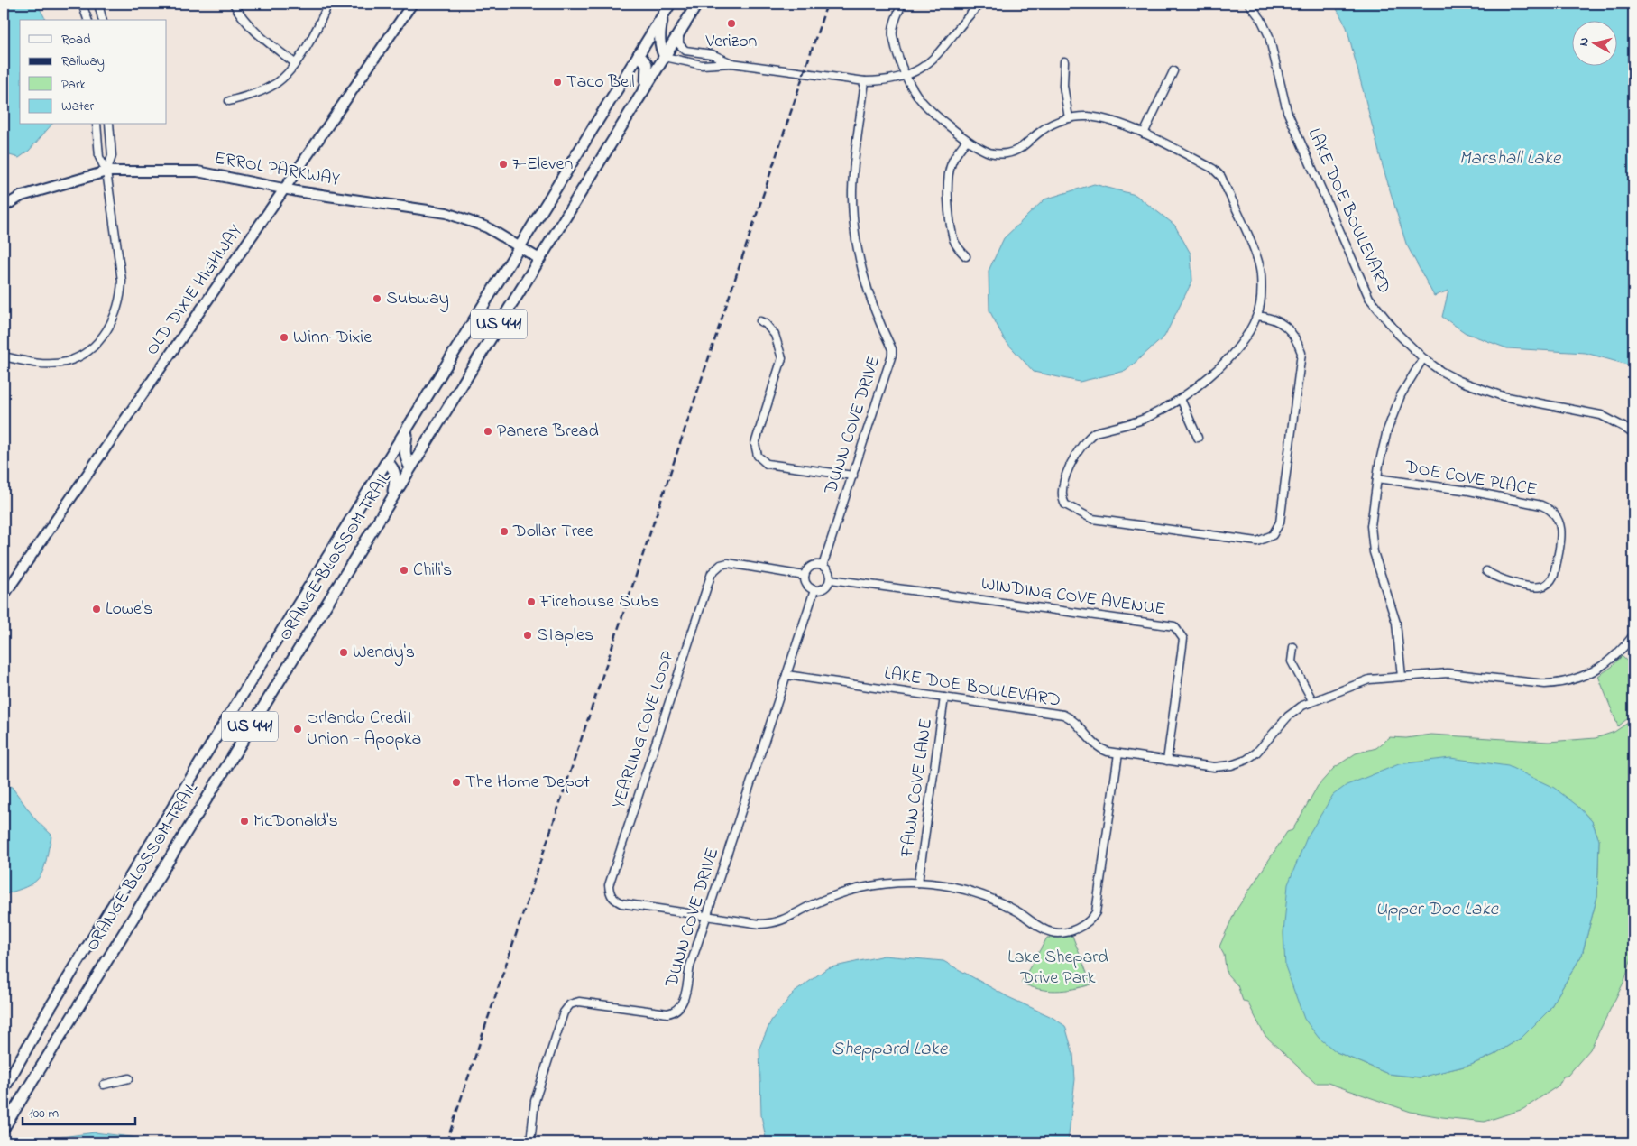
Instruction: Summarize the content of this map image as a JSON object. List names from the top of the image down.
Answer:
{
  "streets": {
    "main road": ["US 441", "ORANGE BLOSSOM TRAIL"],
    "street": [
      "ERROL PARKWAY",
      "LAKE DOE BOULEVARD",
      "OLD DIXIE HIGHWAY",
      "DUNN COVE DRIVE",
      "DOE COVE PLACE",
      "WINDING COVE AVENUE",
      "YEARLING COVE LOOP",
      "FAWN COVE LANE"
    ]
  },
  "crossings": [
    ["ERROL PARKWAY", "OLD DIXIE HIGHWAY"],
    ["ERROL PARKWAY", "ORANGE BLOSSOM TRAIL"],
    ["LAKE DOE BOULEVARD", "DUNN COVE DRIVE"],
    ["LAKE DOE BOULEVARD", "WINDING COVE AVENUE"],
    ["LAKE DOE BOULEVARD", "FAWN COVE LANE"],
    ["DUNN COVE DRIVE", "WINDING COVE AVENUE"],
    ["DUNN COVE DRIVE", "YEARLING COVE LOOP"],
    ["WINDING COVE AVENUE", "YEARLING COVE LOOP"]
  ],
  "water": ["Marshall Lake", "Upper Doe Lake", "Sheppard Lake"],
  "parks": ["Lake Shepard Drive Park"],
  "places": [
    "Verizon",
    "Taco Bell",
    "7-Eleven",
    "Subway",
    "Winn-Dixie",
    "Panera Bread",
    "Dollar Tree",
    "Chili's",
    "Firehouse Subs",
    "Lowe's",
    "Staples",
    "Wendy's",
    "Orlando Credit Union - Apopka",
    "The Home Depot",
    "McDonald's"
  ],
  "legend": [
    "Road",
    "Railway",
    "Park",
    "Water"
  ],
  "scale_bar": "100 m",
  "north": "left"
}
